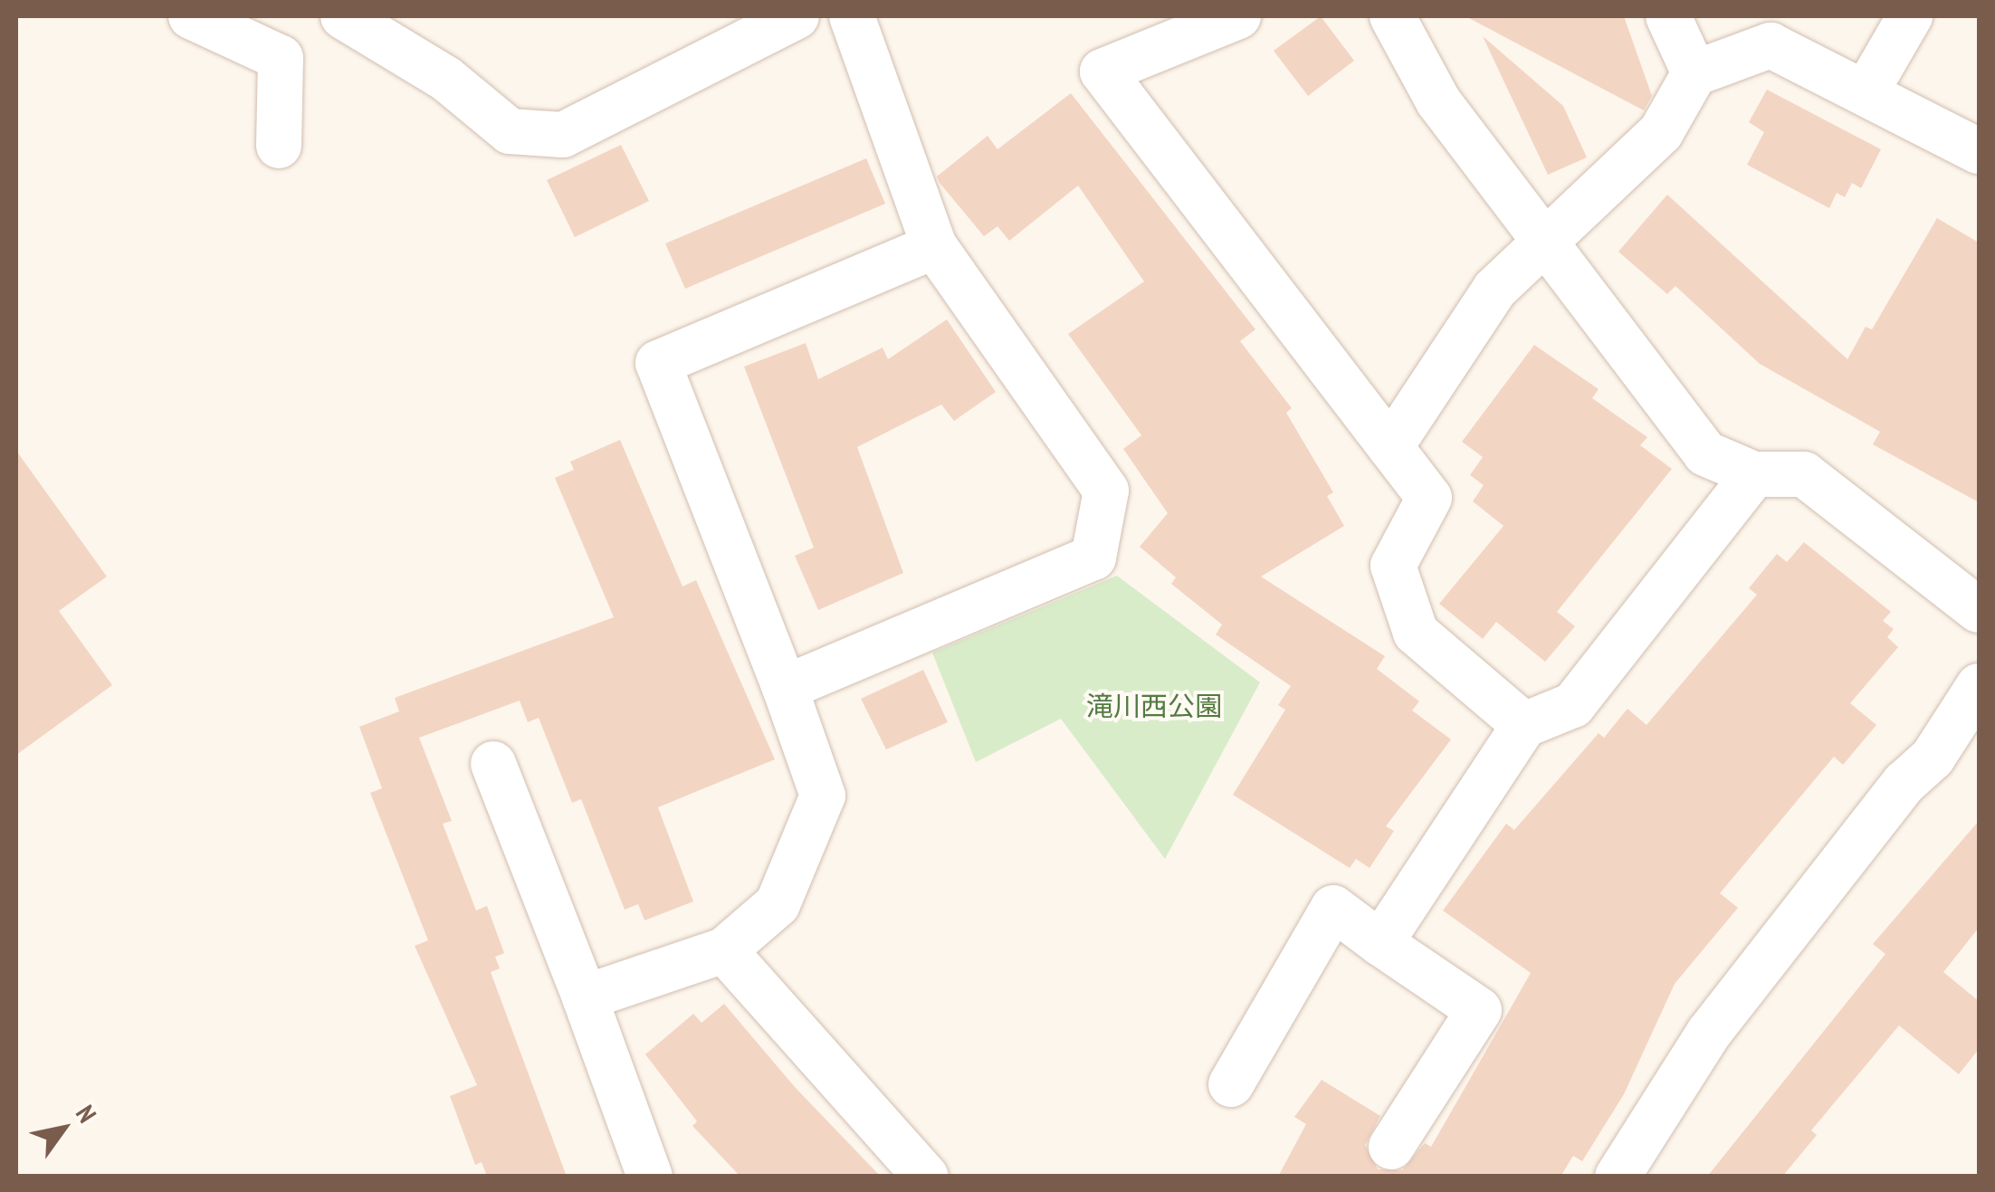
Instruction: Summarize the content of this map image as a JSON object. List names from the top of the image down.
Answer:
{
  "parks": ["滝川西公園"],
  "north": "top right"
}
